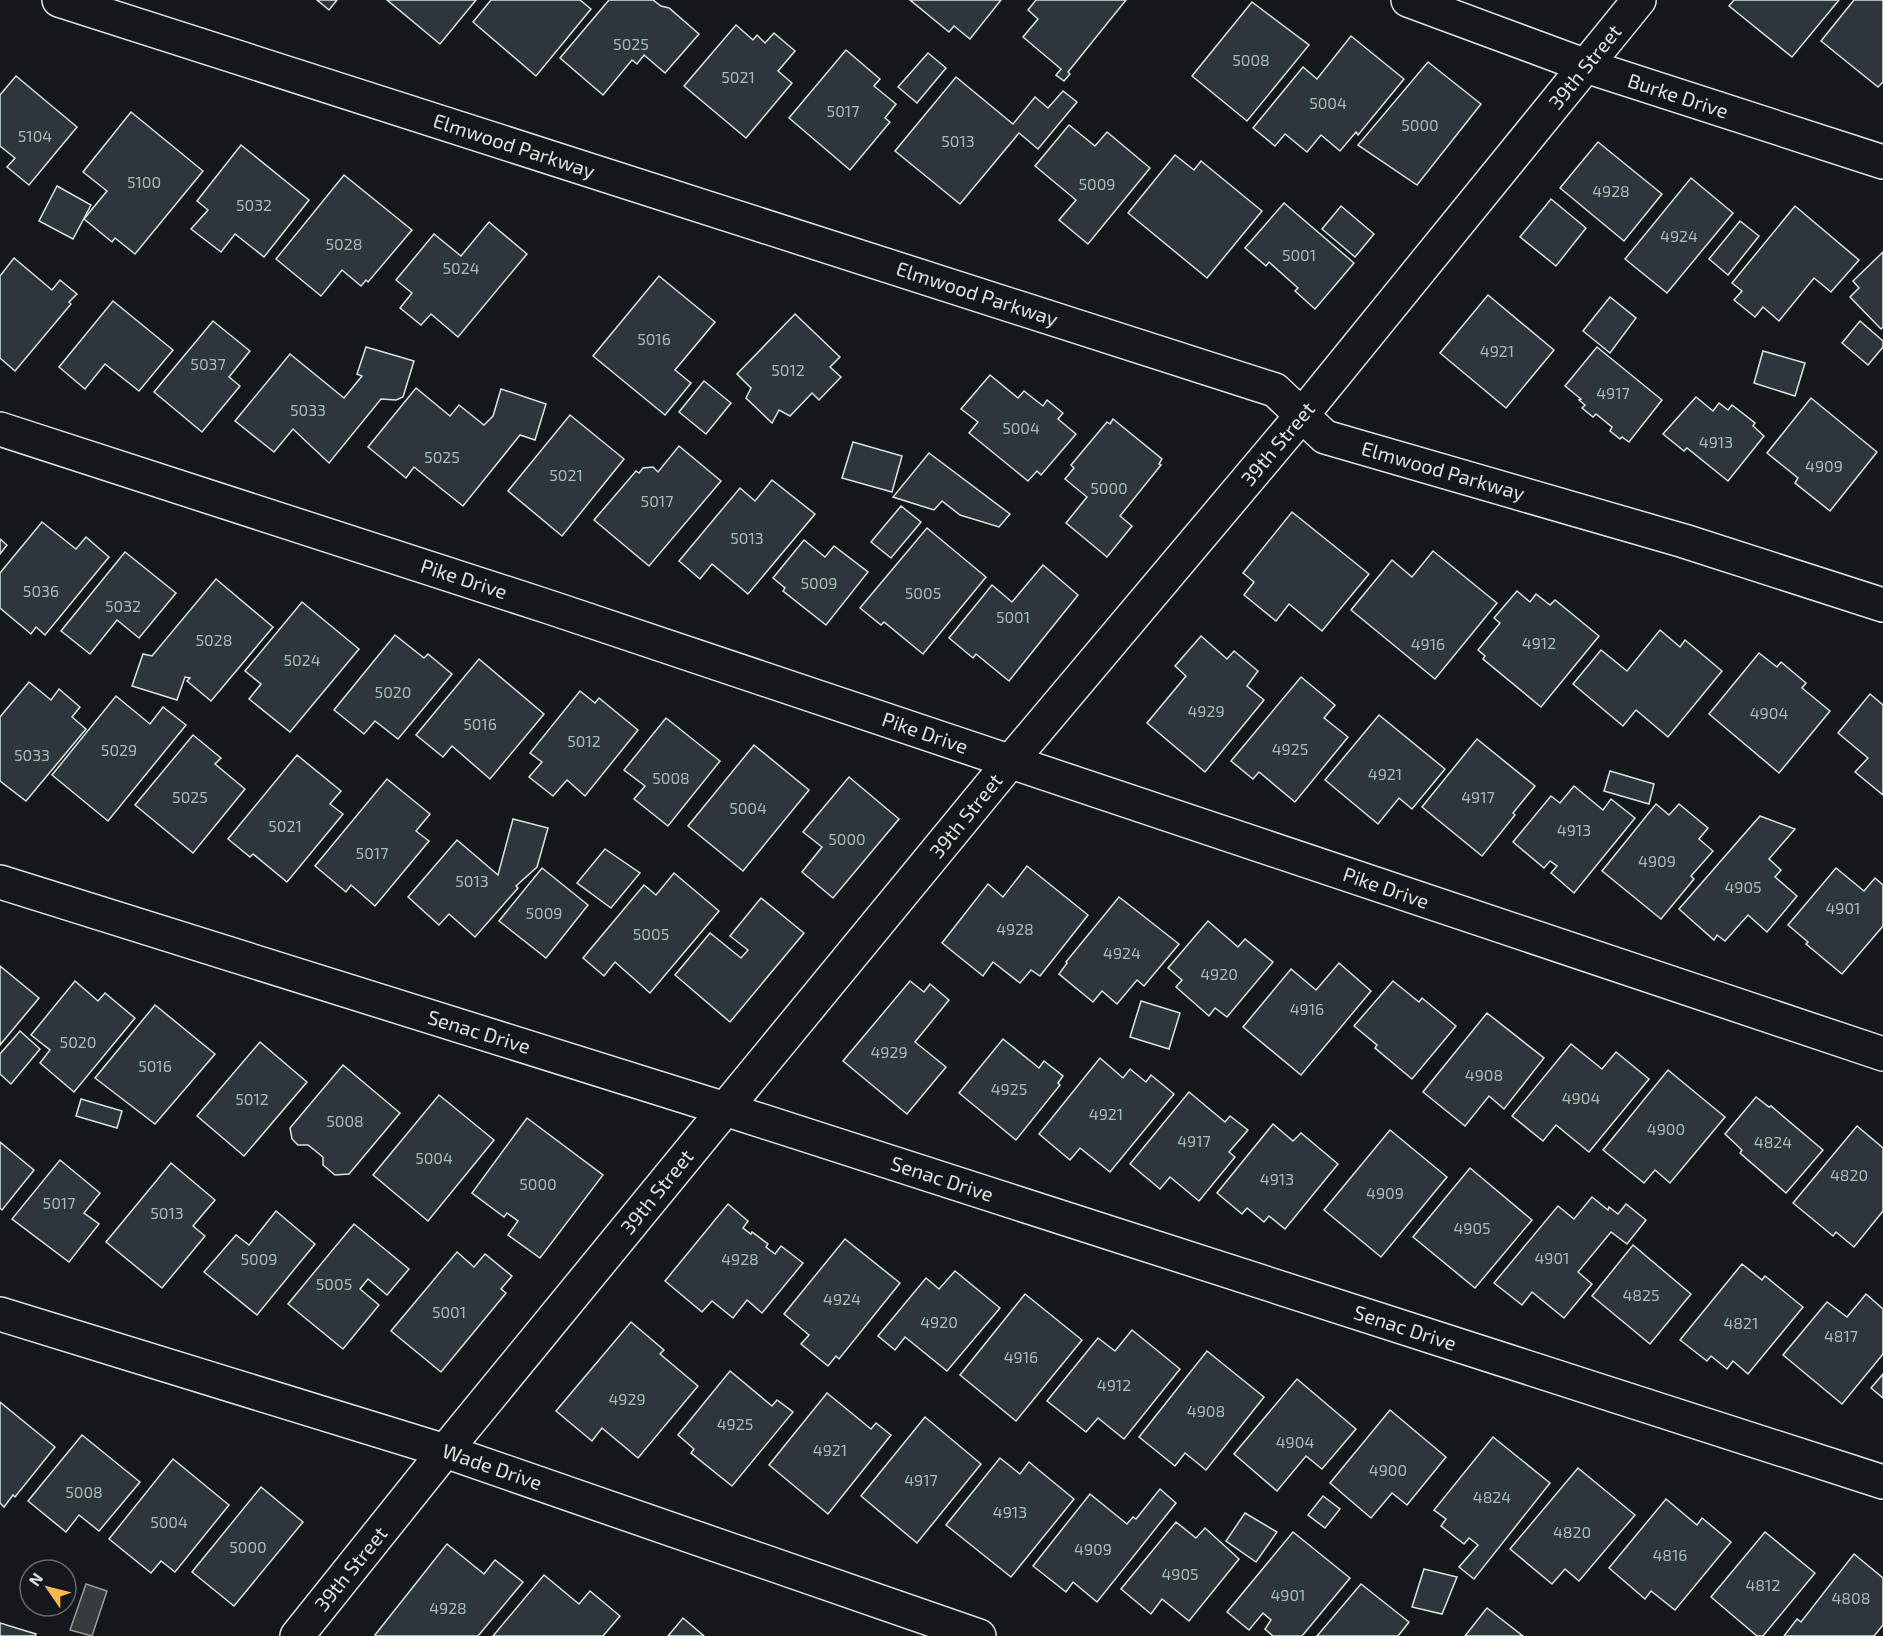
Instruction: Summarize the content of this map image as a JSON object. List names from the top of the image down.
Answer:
{
  "streets": {
    "street": [
      "39th Street",
      "Burke Drive",
      "Elmwood Parkway",
      "Pike Drive",
      "Senac Drive",
      "Wade Drive"
    ]
  },
  "crossings": [
    ["39th Street", "Burke Drive"],
    ["39th Street", "Elmwood Parkway"],
    ["39th Street", "Pike Drive"],
    ["39th Street", "Senac Drive"],
    ["39th Street", "Wade Drive"]
  ],
  "house_numbers": [
    "5025",
    "5008",
    "5021",
    "5004",
    "5017",
    "5000",
    "5104",
    "5013",
    "5100",
    "5009",
    "4928",
    "5032",
    "4924",
    "5028",
    "5001",
    "5024",
    "5016",
    "4921",
    "5037",
    "5012",
    "4917",
    "5033",
    "5004",
    "4913",
    "5025",
    "4909",
    "5021",
    "5000",
    "5017",
    "5013",
    "5009",
    "5036",
    "5005",
    "5032",
    "5001",
    "5028",
    "4912",
    "4916",
    "5024",
    "5020",
    "4929",
    "4904",
    "5016",
    "5012",
    "4925",
    "5029",
    "5033",
    "4921",
    "5008",
    "5025",
    "4917",
    "5004",
    "5021",
    "4913",
    "5000",
    "5017",
    "4909",
    "5013",
    "4905",
    "4901",
    "5009",
    "4928",
    "5005",
    "4924",
    "4920",
    "4916",
    "5020",
    "4929",
    "5016",
    "4908",
    "4925",
    "4904",
    "5012",
    "4921",
    "5008",
    "4900",
    "4917",
    "4824",
    "5004",
    "4820",
    "4913",
    "5000",
    "4909",
    "5017",
    "5013",
    "4905",
    "4901",
    "5009",
    "4928",
    "5005",
    "4825",
    "4924",
    "5001",
    "4920",
    "4821",
    "4817",
    "4916",
    "4912",
    "4929",
    "4908",
    "4925",
    "4904",
    "4921",
    "4900",
    "4917",
    "5008",
    "4824",
    "4913",
    "5004",
    "4820",
    "5000",
    "4909",
    "4816",
    "4905",
    "4812",
    "4901",
    "4808",
    "4928"
  ],
  "north": "top left"
}
